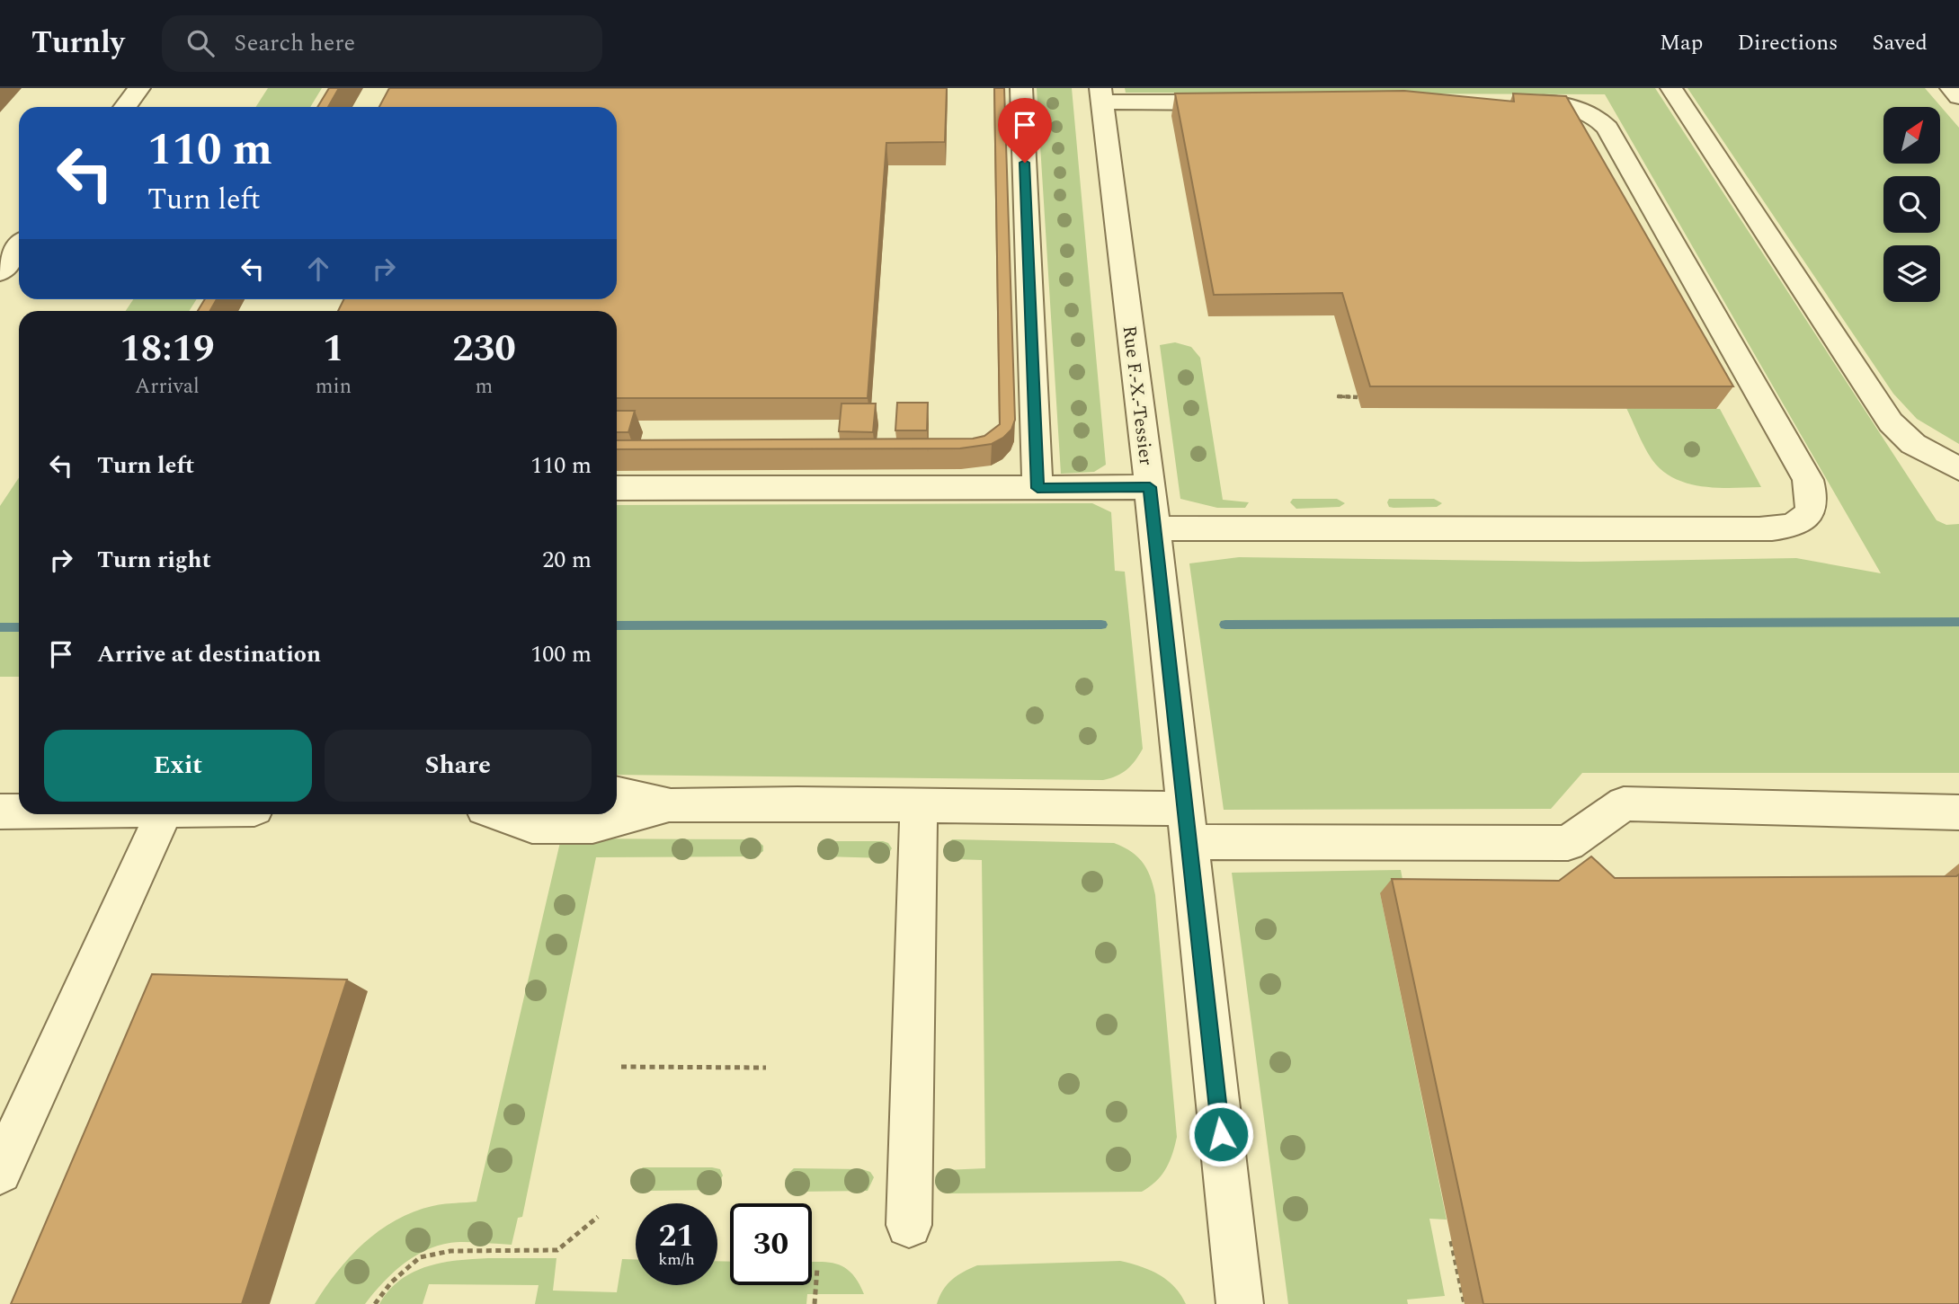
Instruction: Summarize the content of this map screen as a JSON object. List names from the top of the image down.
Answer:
{
  "streets": {
    "street": ["Rue F.-X.-Tessier"]
  },
  "north": "top right",
  "page": {
    "header": "Turnly",
    "search": "Search here",
    "nav": ["Map", "Directions", "Saved"],
    "turn": ["110 m", "Turn left"],
    "eta": [
      "18:19",
      "Arrival",
      "1",
      "min",
      "230",
      "m"
    ],
    "list": [
      {
        "name": "Turn left",
        "value": "110 m"
      },
      {
        "name": "Turn right",
        "value": "20 m"
      },
      {
        "name": "Arrive at destination",
        "value": "100 m"
      }
    ],
    "buttons": ["Exit", "Share"],
    "speed": "21 km/h",
    "limit": "30"
  }
}
